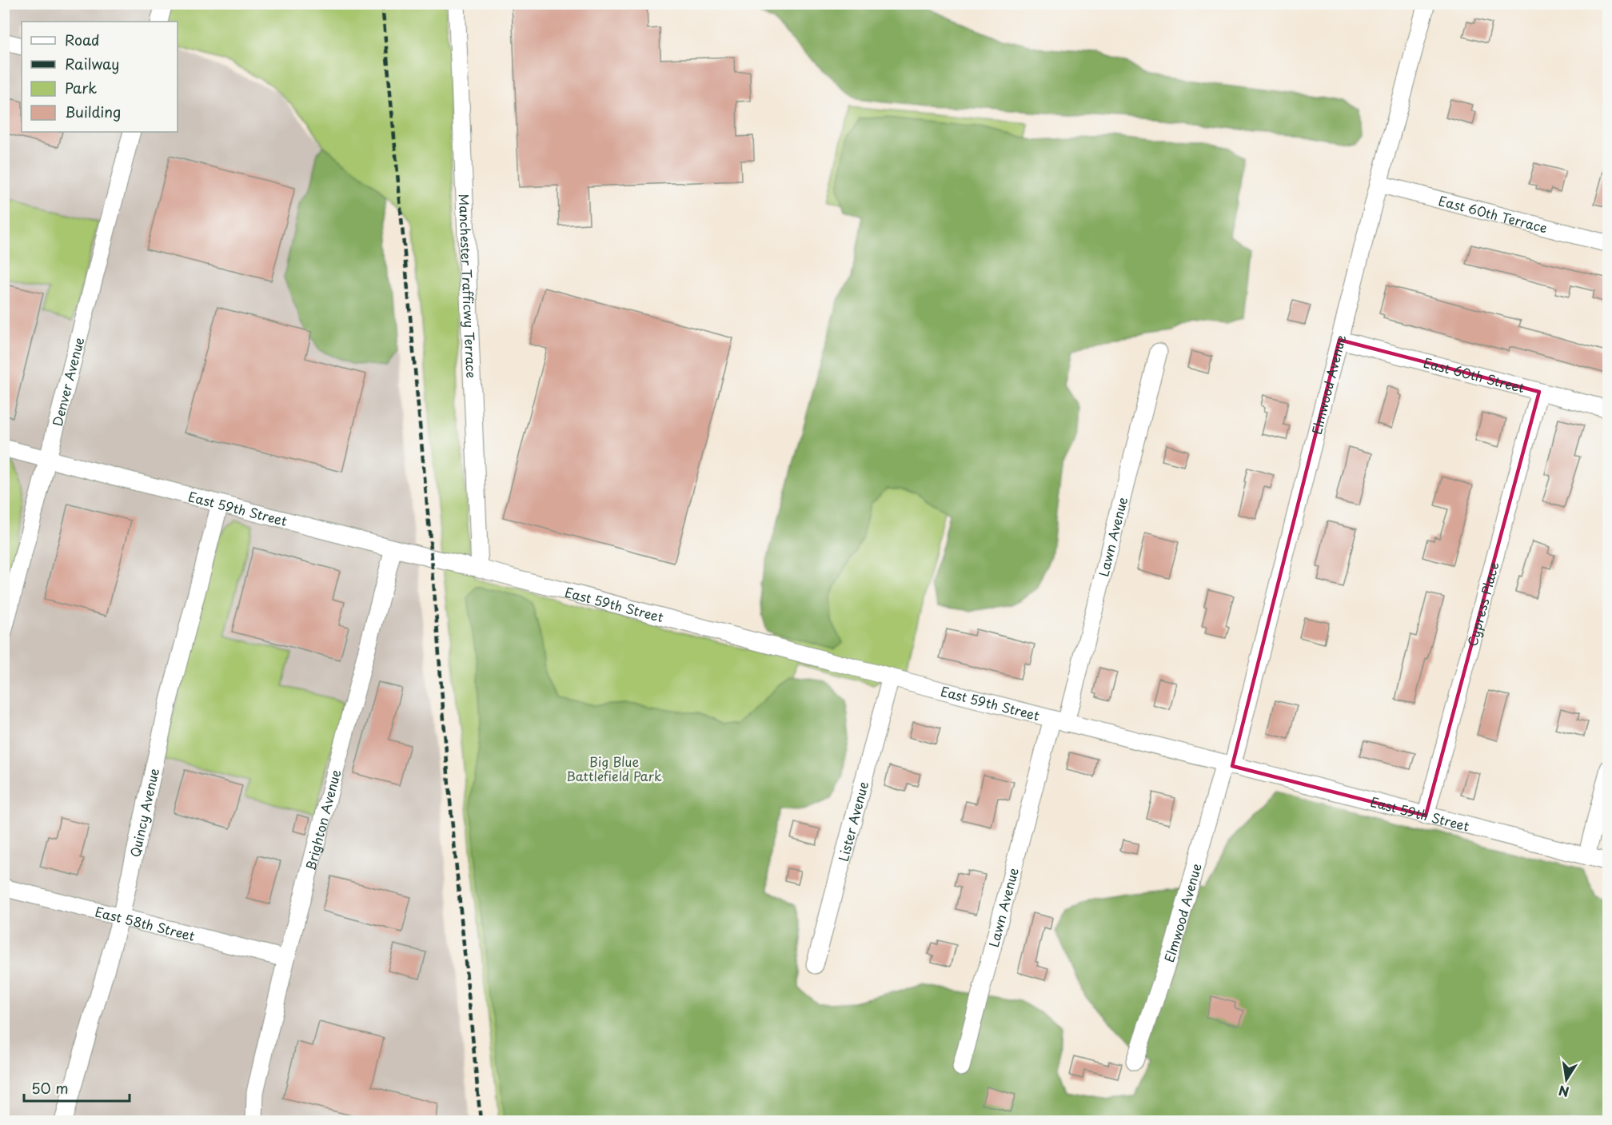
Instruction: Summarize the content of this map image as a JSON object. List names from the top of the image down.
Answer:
{
  "streets": {
    "street": [
      "East 60th Terrace",
      "Manchester Trafficwy Terrace",
      "East 60th Street",
      "Denver Avenue",
      "Elmwood Avenue",
      "East 59th Street",
      "Lawn Avenue",
      "Cypress Place",
      "Quincy Avenue",
      "Brighton Avenue",
      "Lister Avenue",
      "East 58th Street"
    ]
  },
  "crossings": [
    ["East 60th Terrace", "Elmwood Avenue"],
    ["Manchester Trafficwy Terrace", "East 59th Street"],
    ["East 60th Street", "Elmwood Avenue"],
    ["East 60th Street", "Cypress Place"],
    ["Denver Avenue", "East 59th Street"],
    ["Elmwood Avenue", "East 59th Street"],
    ["East 59th Street", "Lawn Avenue"],
    ["East 59th Street", "Cypress Place"],
    ["East 59th Street", "Quincy Avenue"],
    ["East 59th Street", "Brighton Avenue"],
    ["East 59th Street", "Lister Avenue"],
    ["Quincy Avenue", "East 58th Street"],
    ["Brighton Avenue", "East 58th Street"]
  ],
  "parks": ["Big Blue Battlefield Park"],
  "legend": [
    "Road",
    "Railway",
    "Park",
    "Building"
  ],
  "scale_bar": "50 m",
  "north": "bottom"
}
